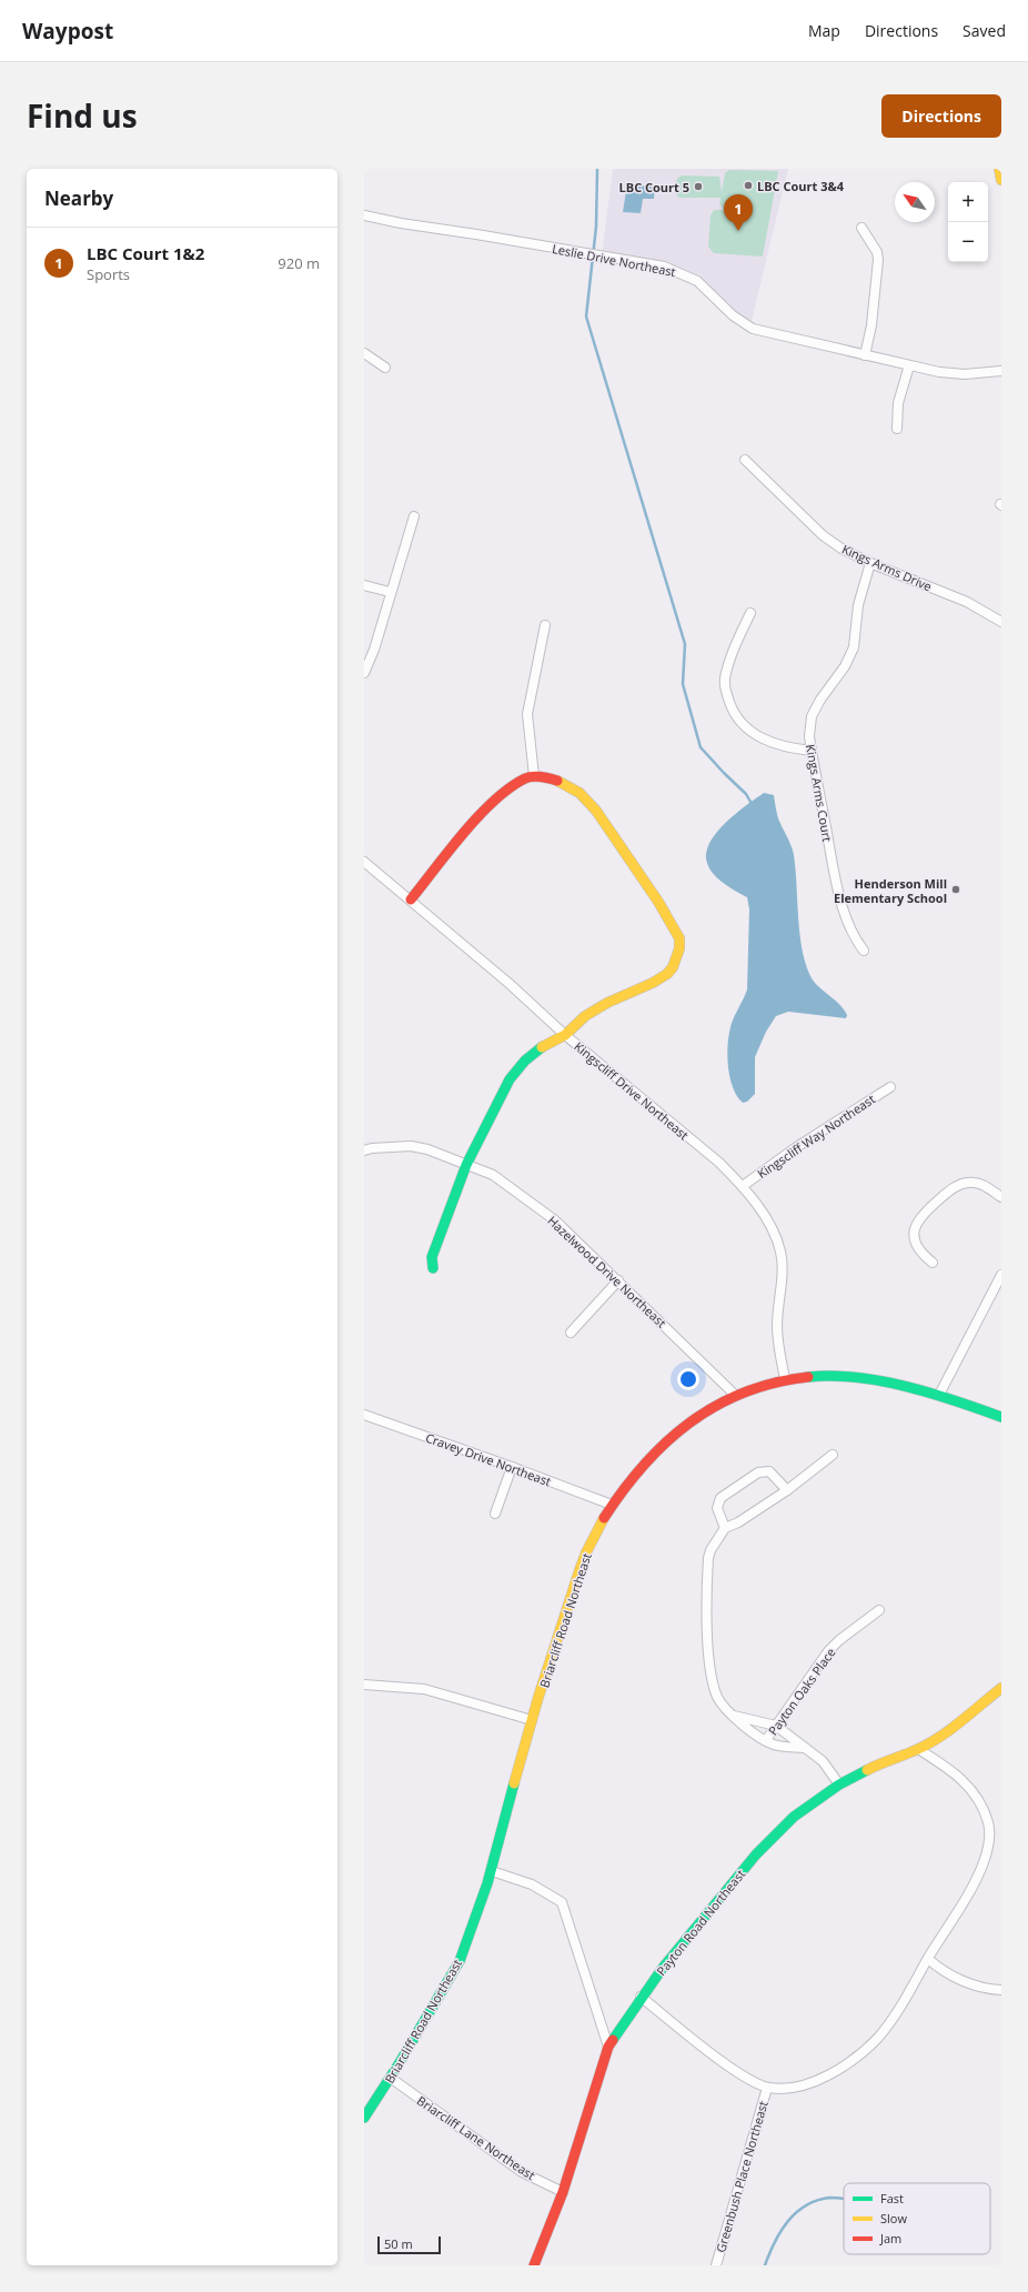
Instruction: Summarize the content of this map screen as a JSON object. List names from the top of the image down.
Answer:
{
  "streets": {
    "street": [
      "Leslie Drive Northeast",
      "Kings Arms Drive",
      "Kings Arms Court",
      "Kingscliff Drive Northeast",
      "Kingscliff Way Northeast",
      "Hazelwood Drive Northeast",
      "Cravey Drive Northeast",
      "Briarcliff Road Northeast",
      "Payton Oaks Place",
      "Payton Road Northeast",
      "Briarcliff Lane Northeast",
      "Greenbush Place Northeast"
    ]
  },
  "crossings": [
    ["Kings Arms Drive", "Kings Arms Court"],
    ["Kingscliff Drive Northeast", "Kingscliff Way Northeast"],
    ["Kingscliff Drive Northeast", "Briarcliff Road Northeast"],
    ["Hazelwood Drive Northeast", "Briarcliff Road Northeast"],
    ["Cravey Drive Northeast", "Briarcliff Road Northeast"],
    ["Briarcliff Road Northeast", "Briarcliff Lane Northeast"],
    ["Payton Road Northeast", "Briarcliff Lane Northeast"]
  ],
  "places": ["LBC Court 3&4", "LBC Court 5", "Henderson Mill Elementary School"],
  "legend": ["Fast", "Slow", "Jam"],
  "scale_bar": "50 m",
  "north": "top left",
  "page": {
    "header": "Waypost",
    "nav": ["Map", "Directions", "Saved"],
    "title": "Find us",
    "buttons": "Directions",
    "heading": "Nearby",
    "map_buttons": ["+", "−"],
    "pins": "1",
    "list": [
      {
        "mark": "1",
        "name": "LBC Court 1&2",
        "note": "Sports",
        "value": "920 m"
      }
    ],
    "scale": "50 m"
  }
}
